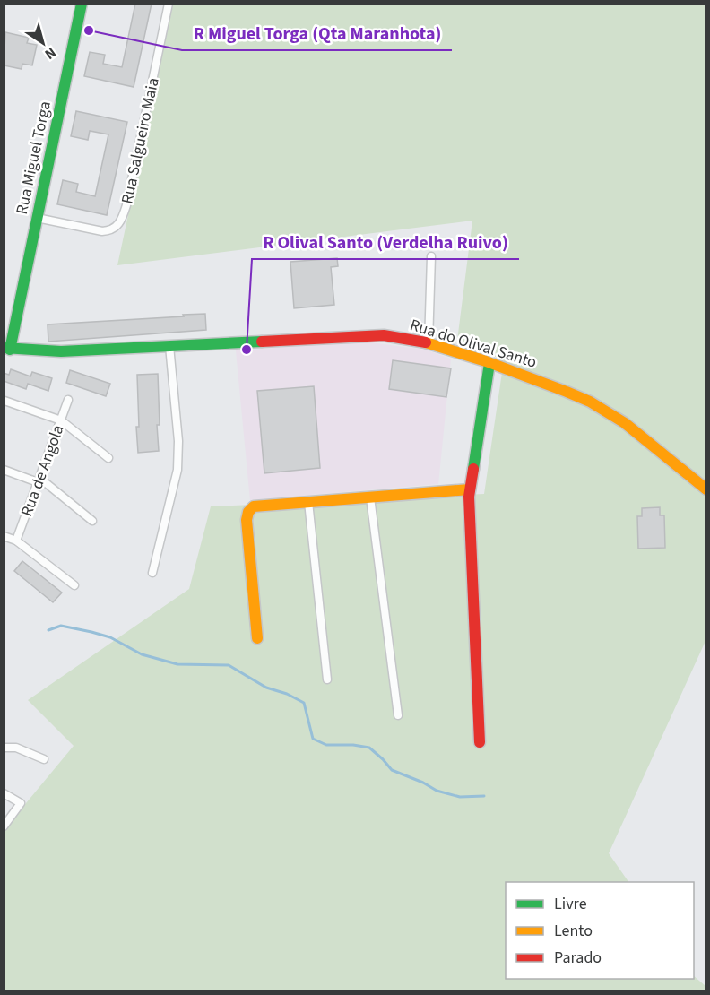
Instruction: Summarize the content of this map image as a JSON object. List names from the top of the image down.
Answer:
{
  "streets": {
    "street": [
      "Rua Salgueiro Maia",
      "Rua Miguel Torga",
      "Rua do Olival Santo",
      "Rua de Angola"
    ]
  },
  "crossings": [
    ["Rua Salgueiro Maia", "Rua Miguel Torga"],
    ["Rua Miguel Torga", "Rua do Olival Santo"]
  ],
  "places": ["R Miguel Torga (Qta Maranhota)", "R Olival Santo (Verdelha Ruivo)"],
  "legend": ["Livre", "Lento", "Parado"],
  "north": "bottom right"
}
